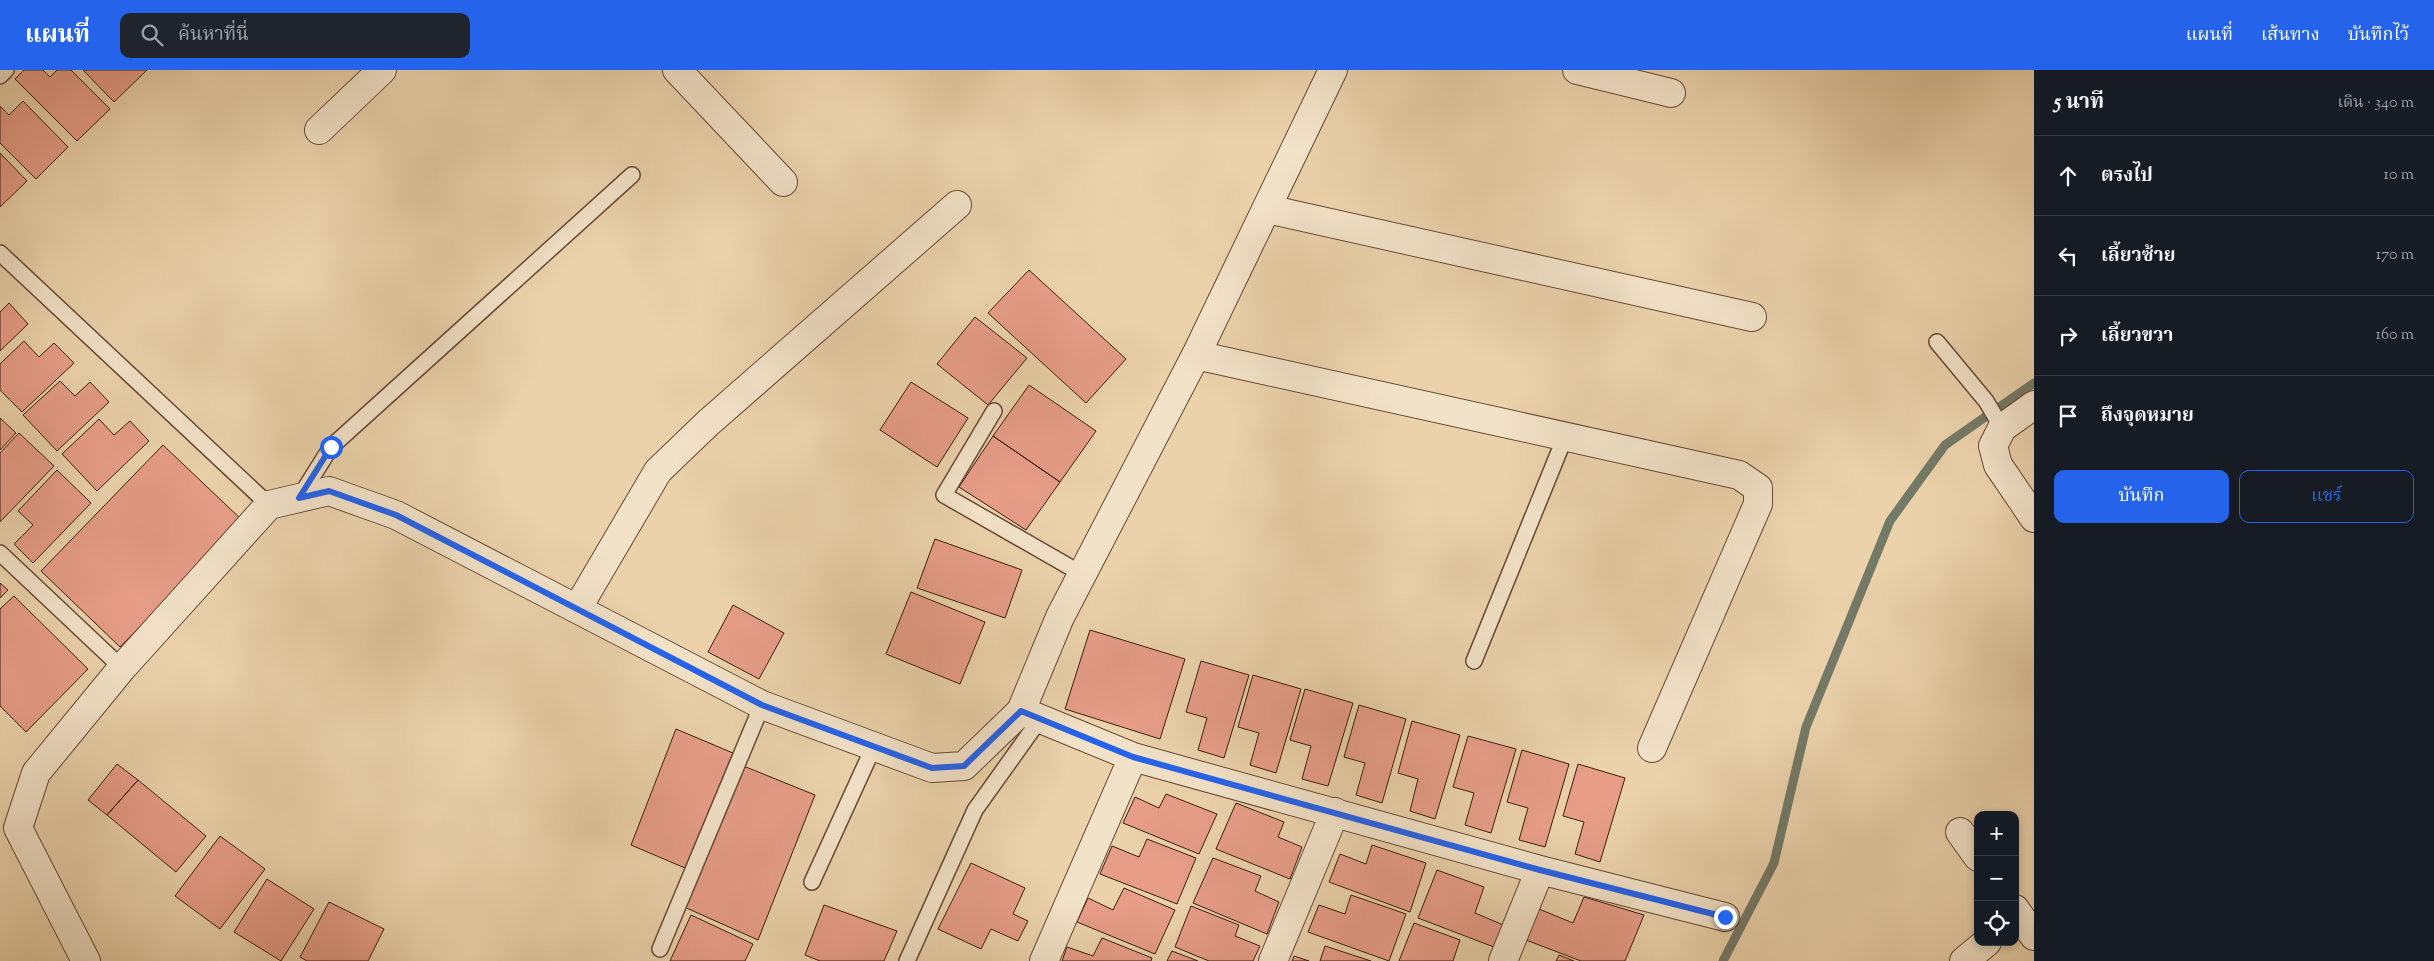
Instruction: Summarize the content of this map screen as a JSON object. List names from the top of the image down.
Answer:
{
  "page": {
    "header": "แผนที่",
    "search": "ค้นหาที่นี่",
    "nav": ["แผนที่", "เส้นทาง", "บันทึกไว้"],
    "heading": ["5 นาที", "เดิน · 340 m"],
    "list": [
      ["ตรงไป", "10 m"],
      ["เลี้ยวซ้าย", "170 m"],
      ["เลี้ยวขวา", "160 m"],
      "ถึงจุดหมาย"
    ],
    "buttons": ["บันทึก", "แชร์"],
    "map_buttons": ["+", "−"]
  }
}
